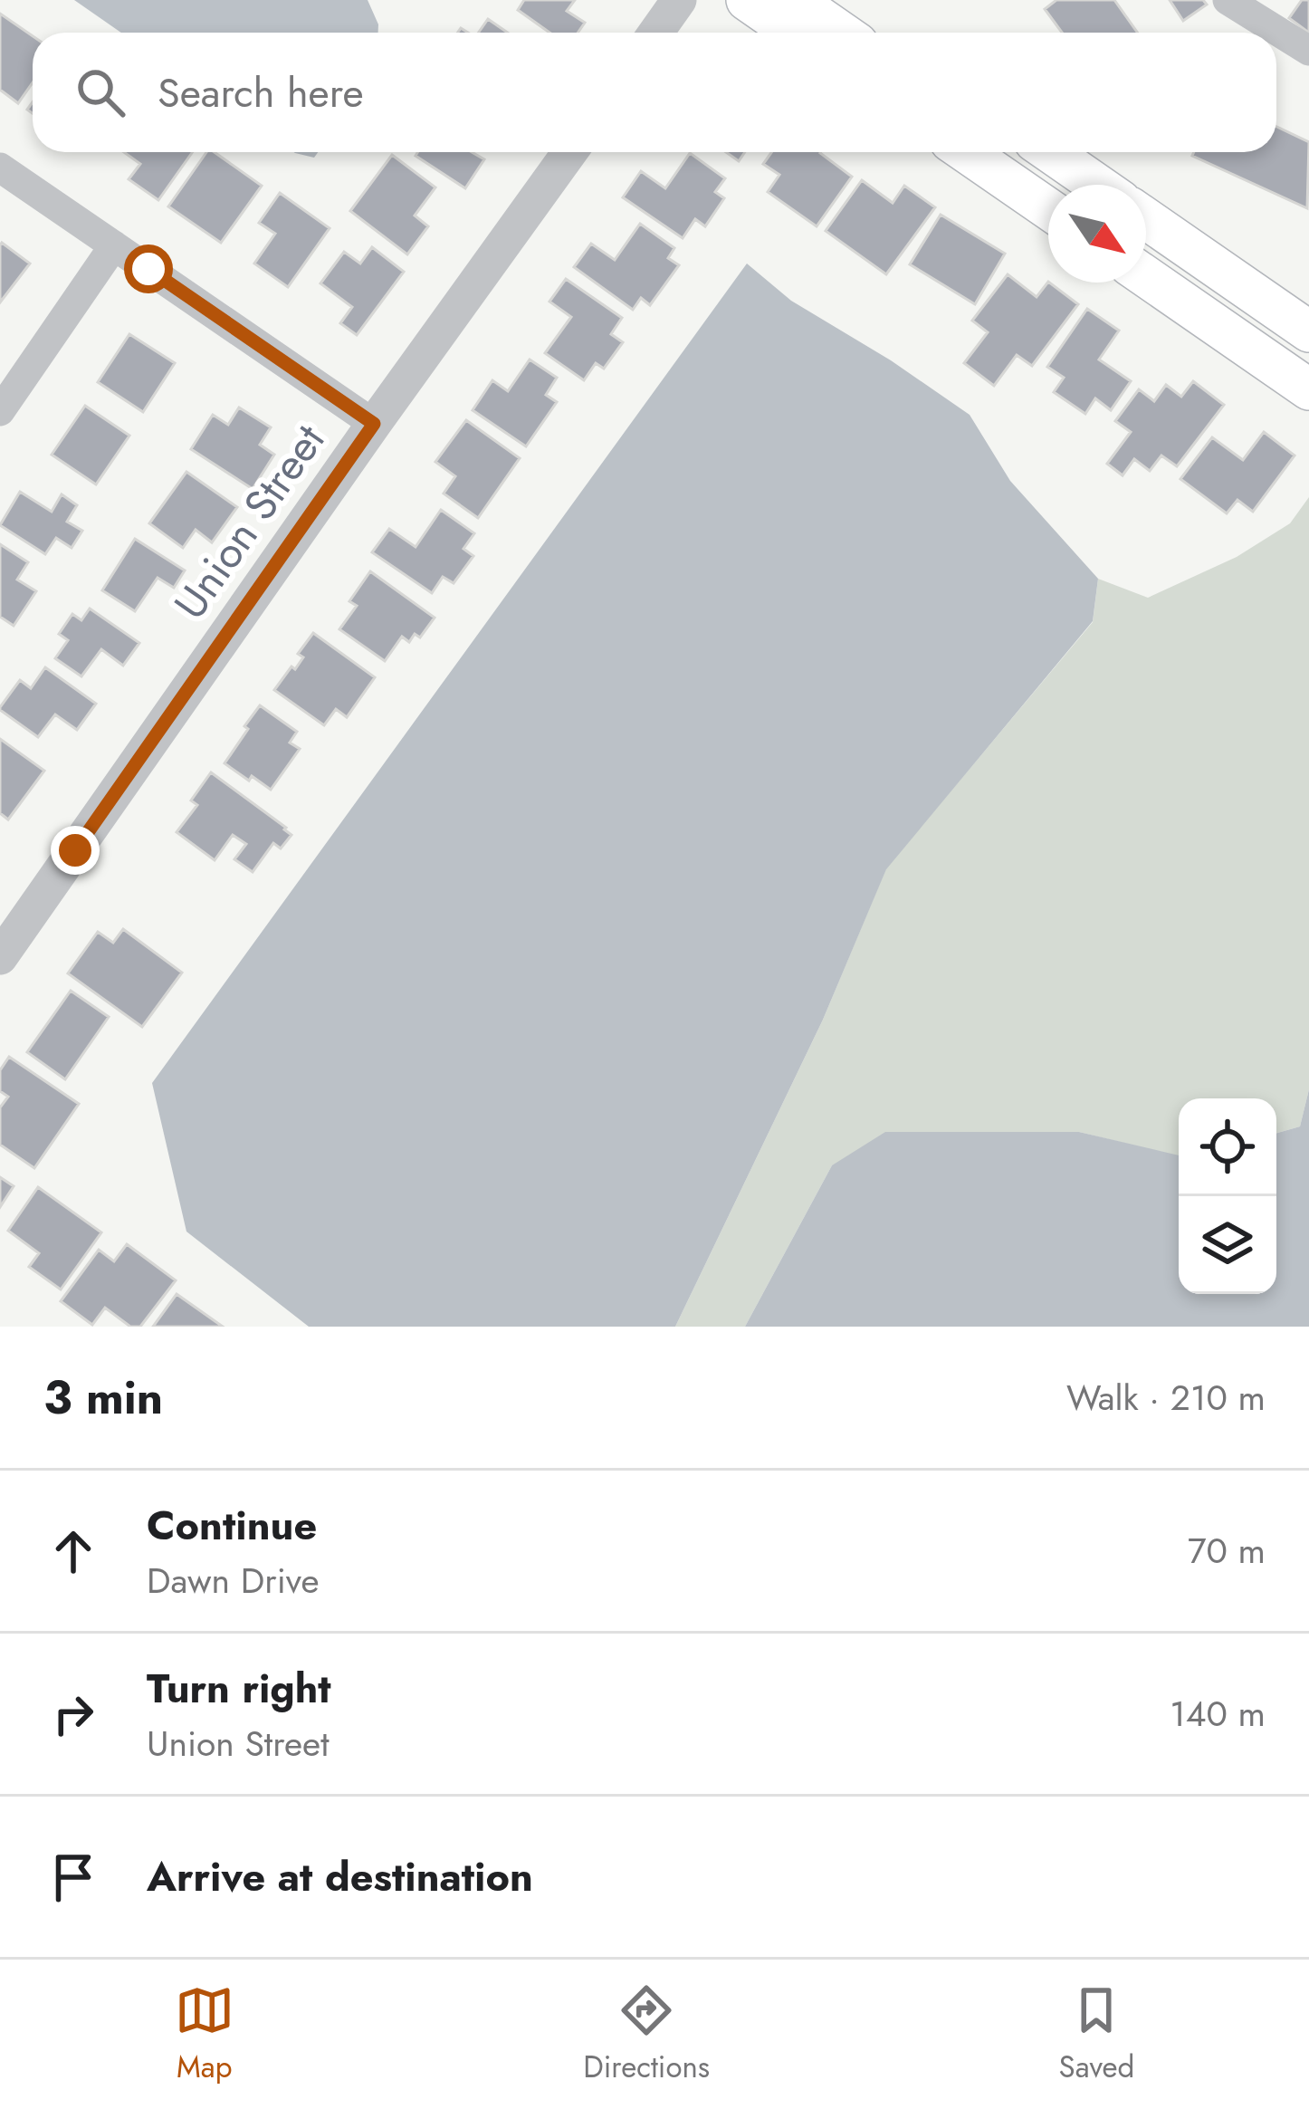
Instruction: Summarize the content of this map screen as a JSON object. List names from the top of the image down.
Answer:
{
  "streets": {
    "street": ["Union Street"]
  },
  "north": "bottom right",
  "page": {
    "search": "Search here",
    "heading": ["3 min", "Walk · 210 m"],
    "list": [
      ["Continue", "Dawn Drive", "70 m"],
      ["Turn right", "Union Street", "140 m"],
      "Arrive at destination"
    ],
    "nav": ["Map", "Directions", "Saved"]
  }
}
